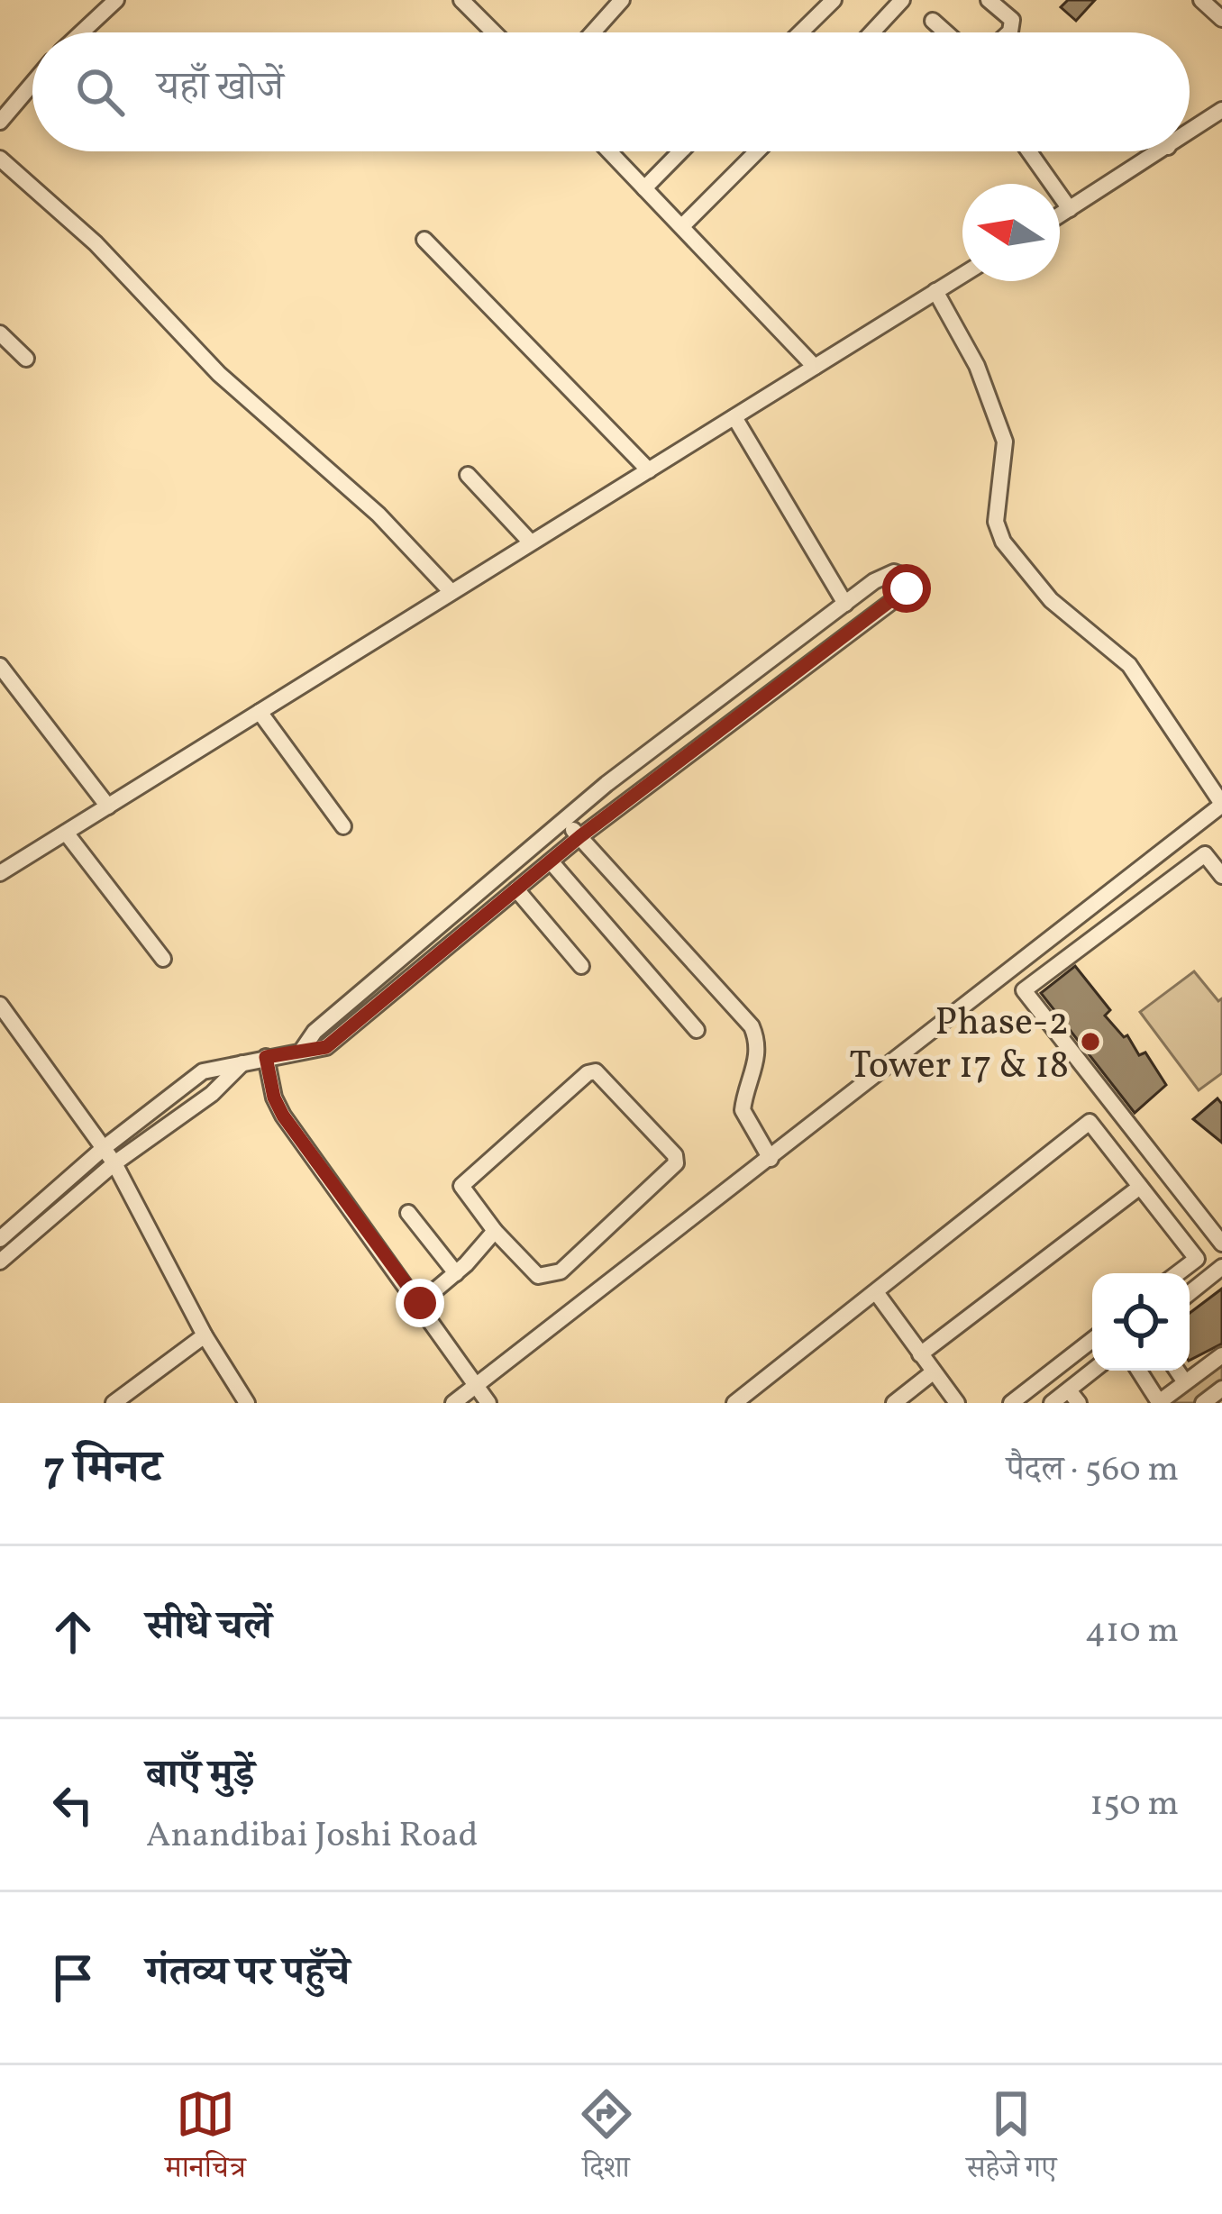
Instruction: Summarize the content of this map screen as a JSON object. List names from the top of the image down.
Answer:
{
  "places": ["Phase-2 Tower 17 & 18"],
  "north": "left",
  "page": {
    "search": "यहाँ खोजें",
    "heading": ["7 मिनट", "पैदल · 560 m"],
    "list": [
      ["सीधे चलें", "410 m"],
      ["बाएँ मुड़ें", "Anandibai Joshi Road", "150 m"],
      "गंतव्य पर पहुँचे"
    ],
    "nav": ["मानचित्र", "दिशा", "सहेजे गए"]
  }
}
